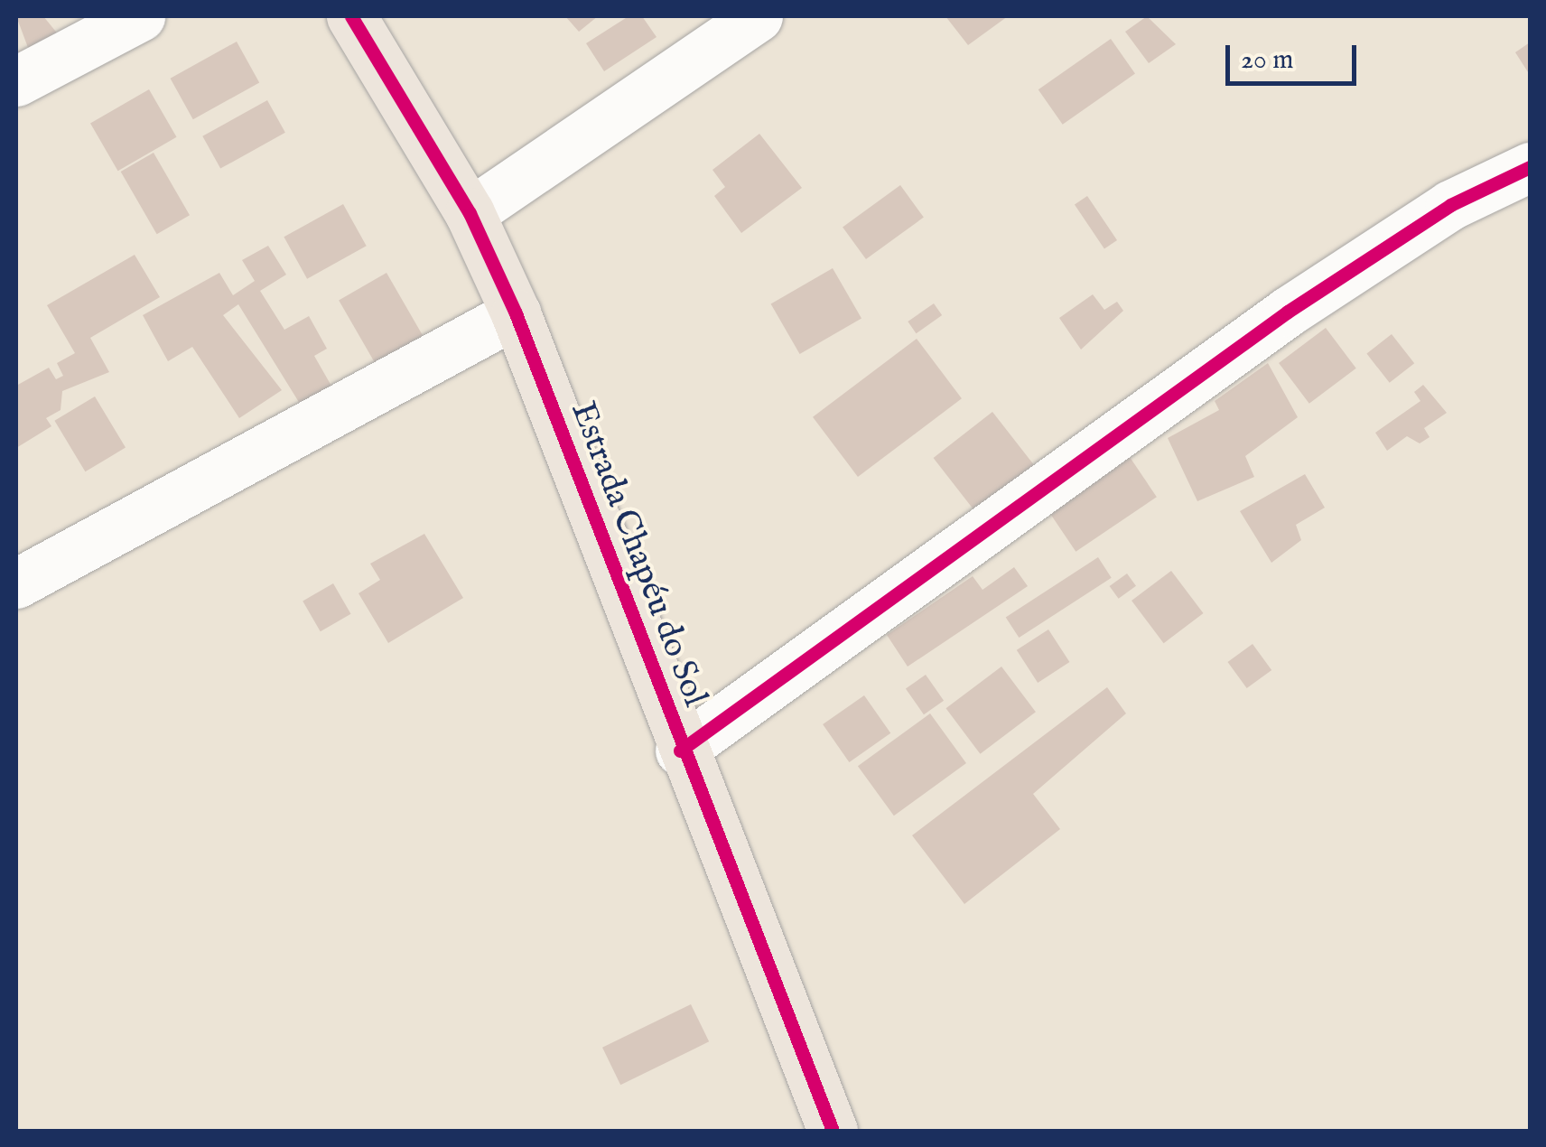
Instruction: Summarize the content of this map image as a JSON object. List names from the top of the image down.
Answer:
{
  "streets": {
    "main road": ["Estrada Chapéu do Sol"]
  },
  "scale_bar": "20 m"
}
